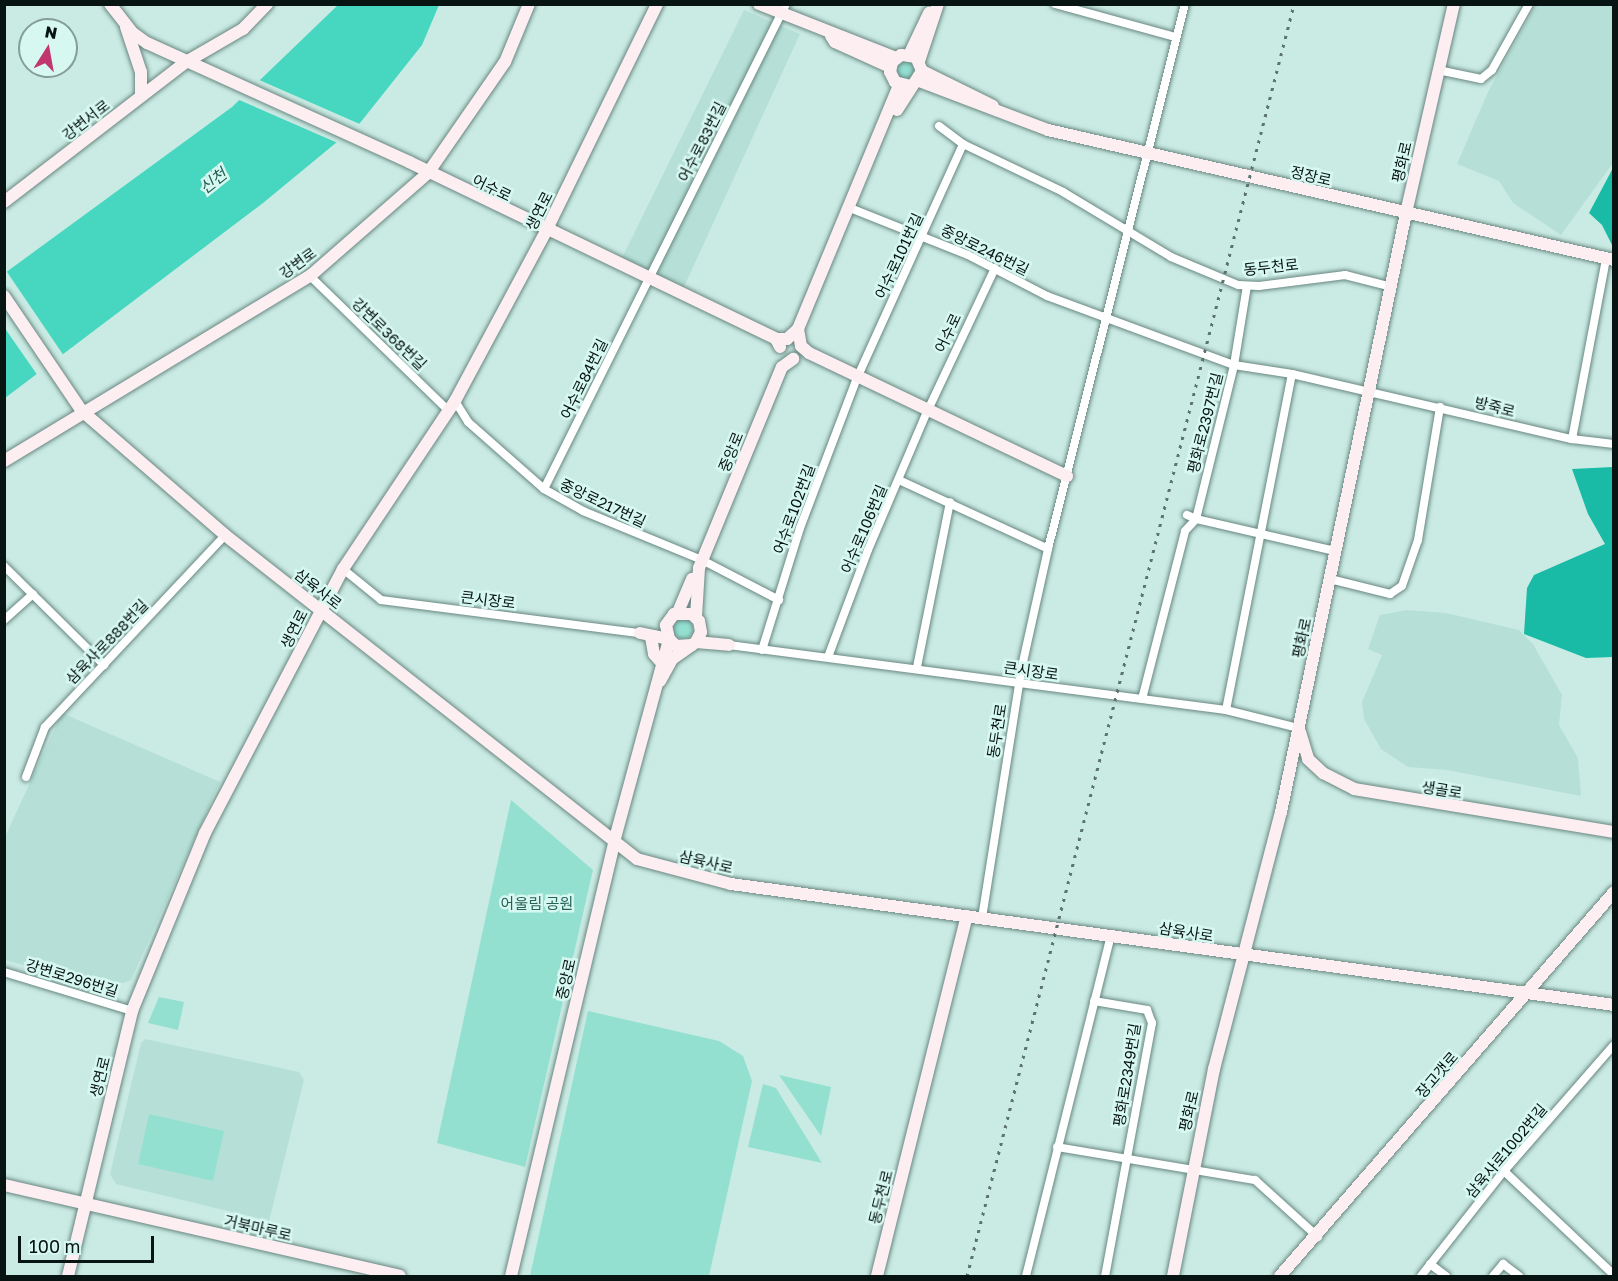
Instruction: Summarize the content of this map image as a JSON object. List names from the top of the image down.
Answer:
{
  "streets": {
    "street": [
      "강변서로",
      "어수로83번길",
      "평화로",
      "정장로",
      "어수로",
      "생연로",
      "중앙로246번길",
      "어수로101번길",
      "강변로",
      "동두천로",
      "강변로368번길",
      "어수로84번길",
      "방죽로",
      "평화로2397번길",
      "중앙로",
      "중앙로217번길",
      "어수로102번길",
      "어수로106번길",
      "삼육사로",
      "큰시장로",
      "삼육사로888번길",
      "생골로",
      "강변로296번길",
      "평화로2349번길",
      "장고갯로",
      "삼육사로1002번길",
      "거북마루로"
    ]
  },
  "crossings": [
    ["강변서로", "어수로"],
    ["어수로83번길", "어수로"],
    ["어수로83번길", "어수로84번길"],
    ["평화로", "정장로"],
    ["평화로", "동두천로"],
    ["평화로", "방죽로"],
    ["평화로", "평화로2397번길"],
    ["평화로", "삼육사로"],
    ["평화로", "큰시장로"],
    ["평화로", "생골로"],
    ["정장로", "동두천로"],
    ["어수로", "생연로"],
    ["어수로", "중앙로246번길"],
    ["어수로", "어수로101번길"],
    ["어수로", "강변로"],
    ["어수로", "동두천로"],
    ["어수로", "어수로84번길"],
    ["어수로", "중앙로"],
    ["어수로", "어수로102번길"],
    ["어수로", "어수로106번길"],
    ["생연로", "강변로368번길"],
    ["생연로", "중앙로217번길"],
    ["생연로", "삼육사로"],
    ["생연로", "큰시장로"],
    ["생연로", "강변로296번길"],
    ["생연로", "거북마루로"],
    ["중앙로246번길", "어수로101번길"],
    ["중앙로246번길", "동두천로"],
    ["어수로101번길", "동두천로"],
    ["어수로101번길", "어수로102번길"],
    ["강변로", "강변로368번길"],
    ["강변로", "삼육사로"],
    ["동두천로", "삼육사로"],
    ["동두천로", "큰시장로"],
    ["강변로368번길", "중앙로217번길"],
    ["어수로84번길", "중앙로217번길"],
    ["방죽로", "평화로2397번길"],
    ["중앙로", "중앙로217번길"],
    ["중앙로", "삼육사로"],
    ["어수로102번길", "큰시장로"],
    ["어수로106번길", "큰시장로"],
    ["삼육사로", "삼육사로888번길"],
    ["삼육사로", "장고갯로"],
    ["큰시장로", "생골로"]
  ],
  "water": ["신천"],
  "parks": ["어울림 공원"],
  "scale_bar": "100 m",
  "north": "top"
}
